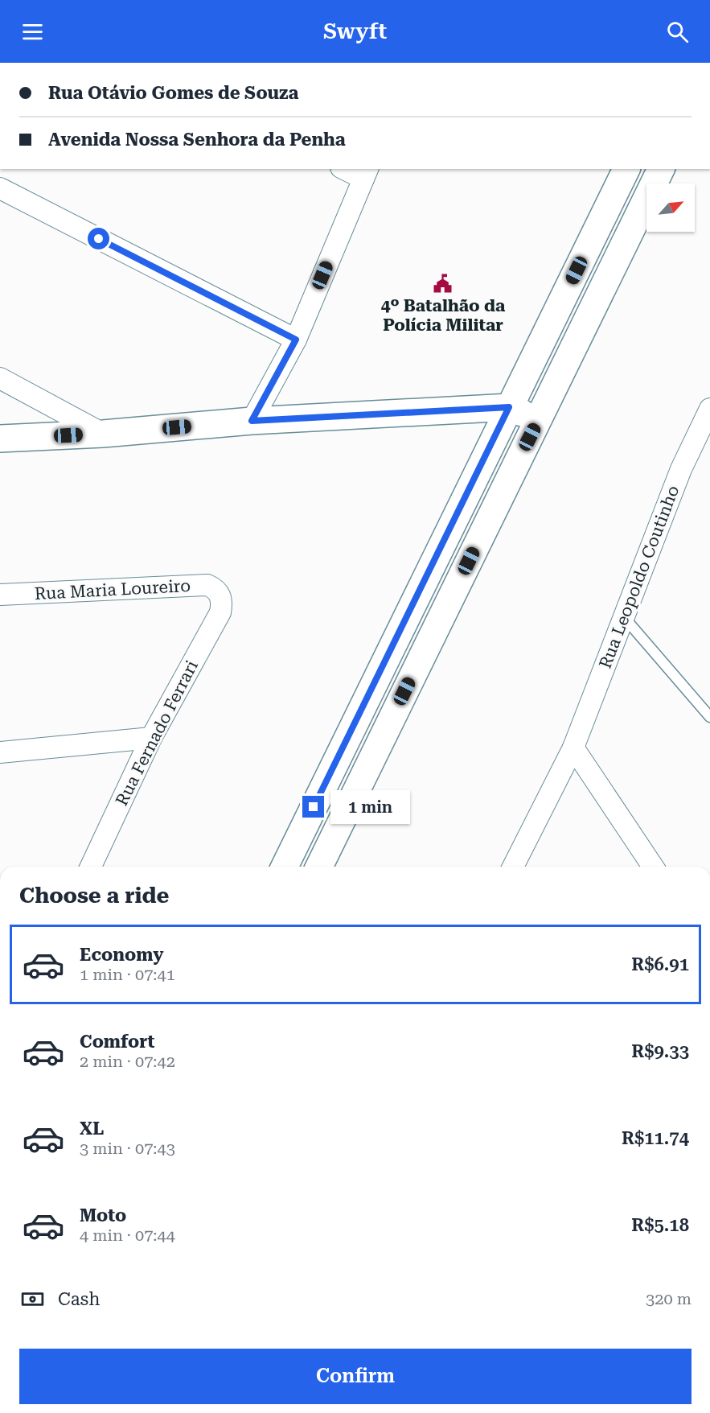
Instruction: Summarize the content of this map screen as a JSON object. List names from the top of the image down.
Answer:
{
  "streets": {
    "street": ["Rua Leopoldo Coutinho", "Rua Maria Loureiro", "Rua Fernado Ferrari"]
  },
  "crossings": [
    ["Rua Maria Loureiro", "Rua Fernado Ferrari"]
  ],
  "places": {
    "public building": ["4º Batalhão da Polícia Militar"]
  },
  "north": "top right",
  "page": {
    "header": "Swyft",
    "banner": ["Rua Otávio Gomes de Souza", "Avenida Nossa Senhora da Penha"],
    "bubble": "1 min",
    "heading": "Choose a ride",
    "list": [
      {
        "name": "Economy",
        "note": "1 min · 07:41",
        "value": "R$6.91"
      },
      {
        "name": "Comfort",
        "note": "2 min · 07:42",
        "value": "R$9.33"
      },
      {
        "name": "XL",
        "note": "3 min · 07:43",
        "value": "R$11.74"
      },
      {
        "name": "Moto",
        "note": "4 min · 07:44",
        "value": "R$5.18"
      }
    ],
    "pay": ["Cash", "320 m"],
    "buttons": "Confirm"
  }
}
